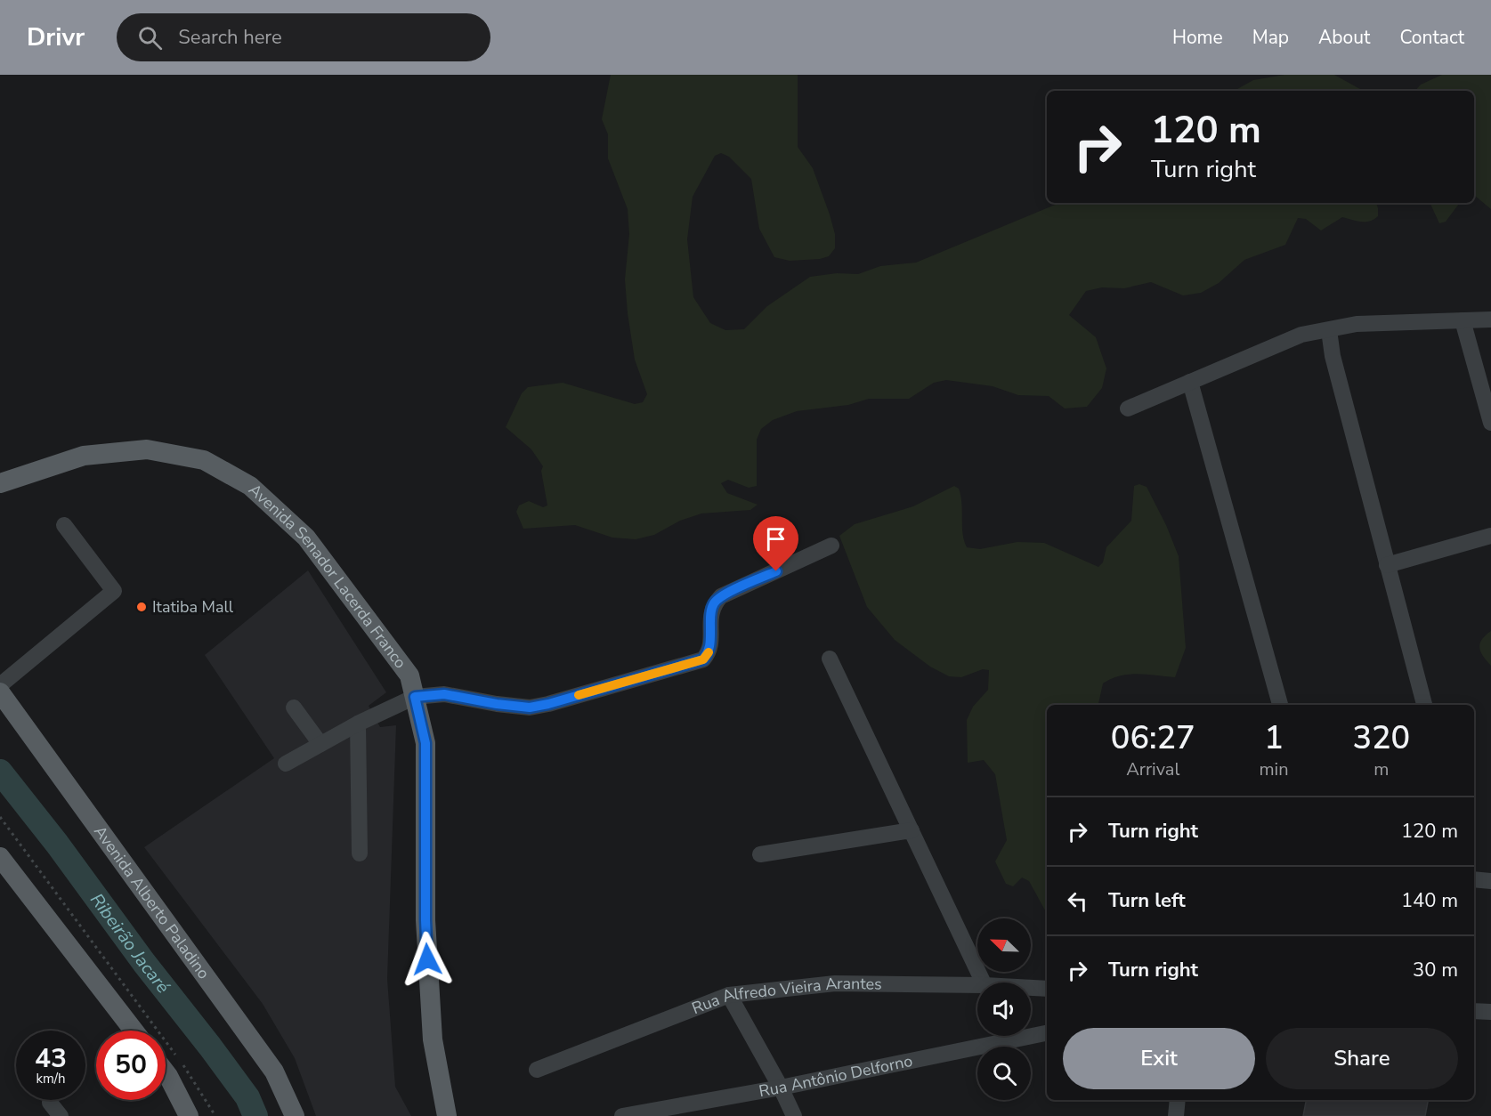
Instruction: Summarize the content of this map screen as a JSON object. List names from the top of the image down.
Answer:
{
  "streets": {
    "main road": ["Avenida Senador Lacerda Franco", "Avenida Alberto Paladino"],
    "street": ["Rua Alfredo Vieira Arantes", "Rua Antônio Delforno"]
  },
  "water": ["Ribeirão Jacaré"],
  "places": ["Itatiba Mall"],
  "north": "top left",
  "page": {
    "header": "Drivr",
    "search": "Search here",
    "nav": [
      "Home",
      "Map",
      "About",
      "Contact"
    ],
    "turn": ["120 m", "Turn right"],
    "eta": [
      "06:27",
      "Arrival",
      "1",
      "min",
      "320",
      "m"
    ],
    "list": [
      {
        "name": "Turn right",
        "value": "120 m"
      },
      {
        "name": "Turn left",
        "value": "140 m"
      },
      {
        "name": "Turn right",
        "value": "30 m"
      }
    ],
    "buttons": ["Exit", "Share"],
    "speed": "43 km/h",
    "limit": "50"
  }
}
